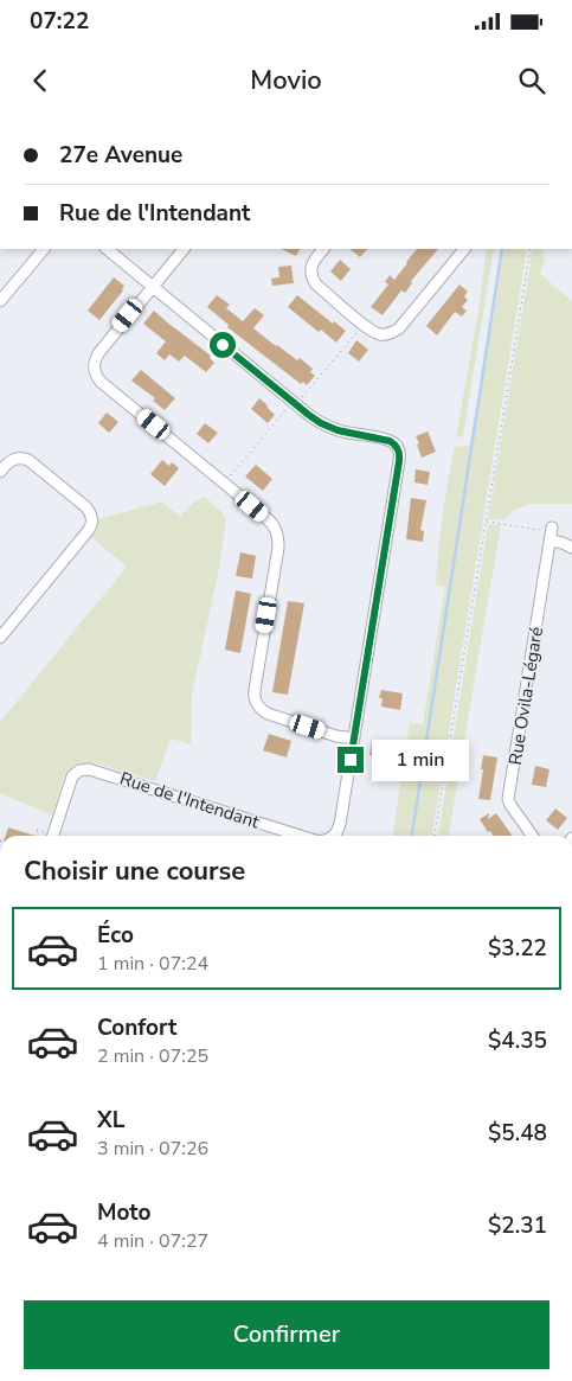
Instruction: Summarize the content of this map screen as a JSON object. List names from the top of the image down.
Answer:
{
  "streets": {
    "street": ["Rue Ovila-Légaré", "Rue de l'Intendant"]
  },
  "page": {
    "status": "07:22",
    "header": "Movio",
    "banner": ["27e Avenue", "Rue de l'Intendant"],
    "bubble": "1 min",
    "heading": "Choisir une course",
    "list": [
      {
        "name": "Éco",
        "note": "1 min · 07:24",
        "value": "$3.22"
      },
      {
        "name": "Confort",
        "note": "2 min · 07:25",
        "value": "$4.35"
      },
      {
        "name": "XL",
        "note": "3 min · 07:26",
        "value": "$5.48"
      },
      {
        "name": "Moto",
        "note": "4 min · 07:27",
        "value": "$2.31"
      }
    ],
    "buttons": "Confirmer"
  }
}
